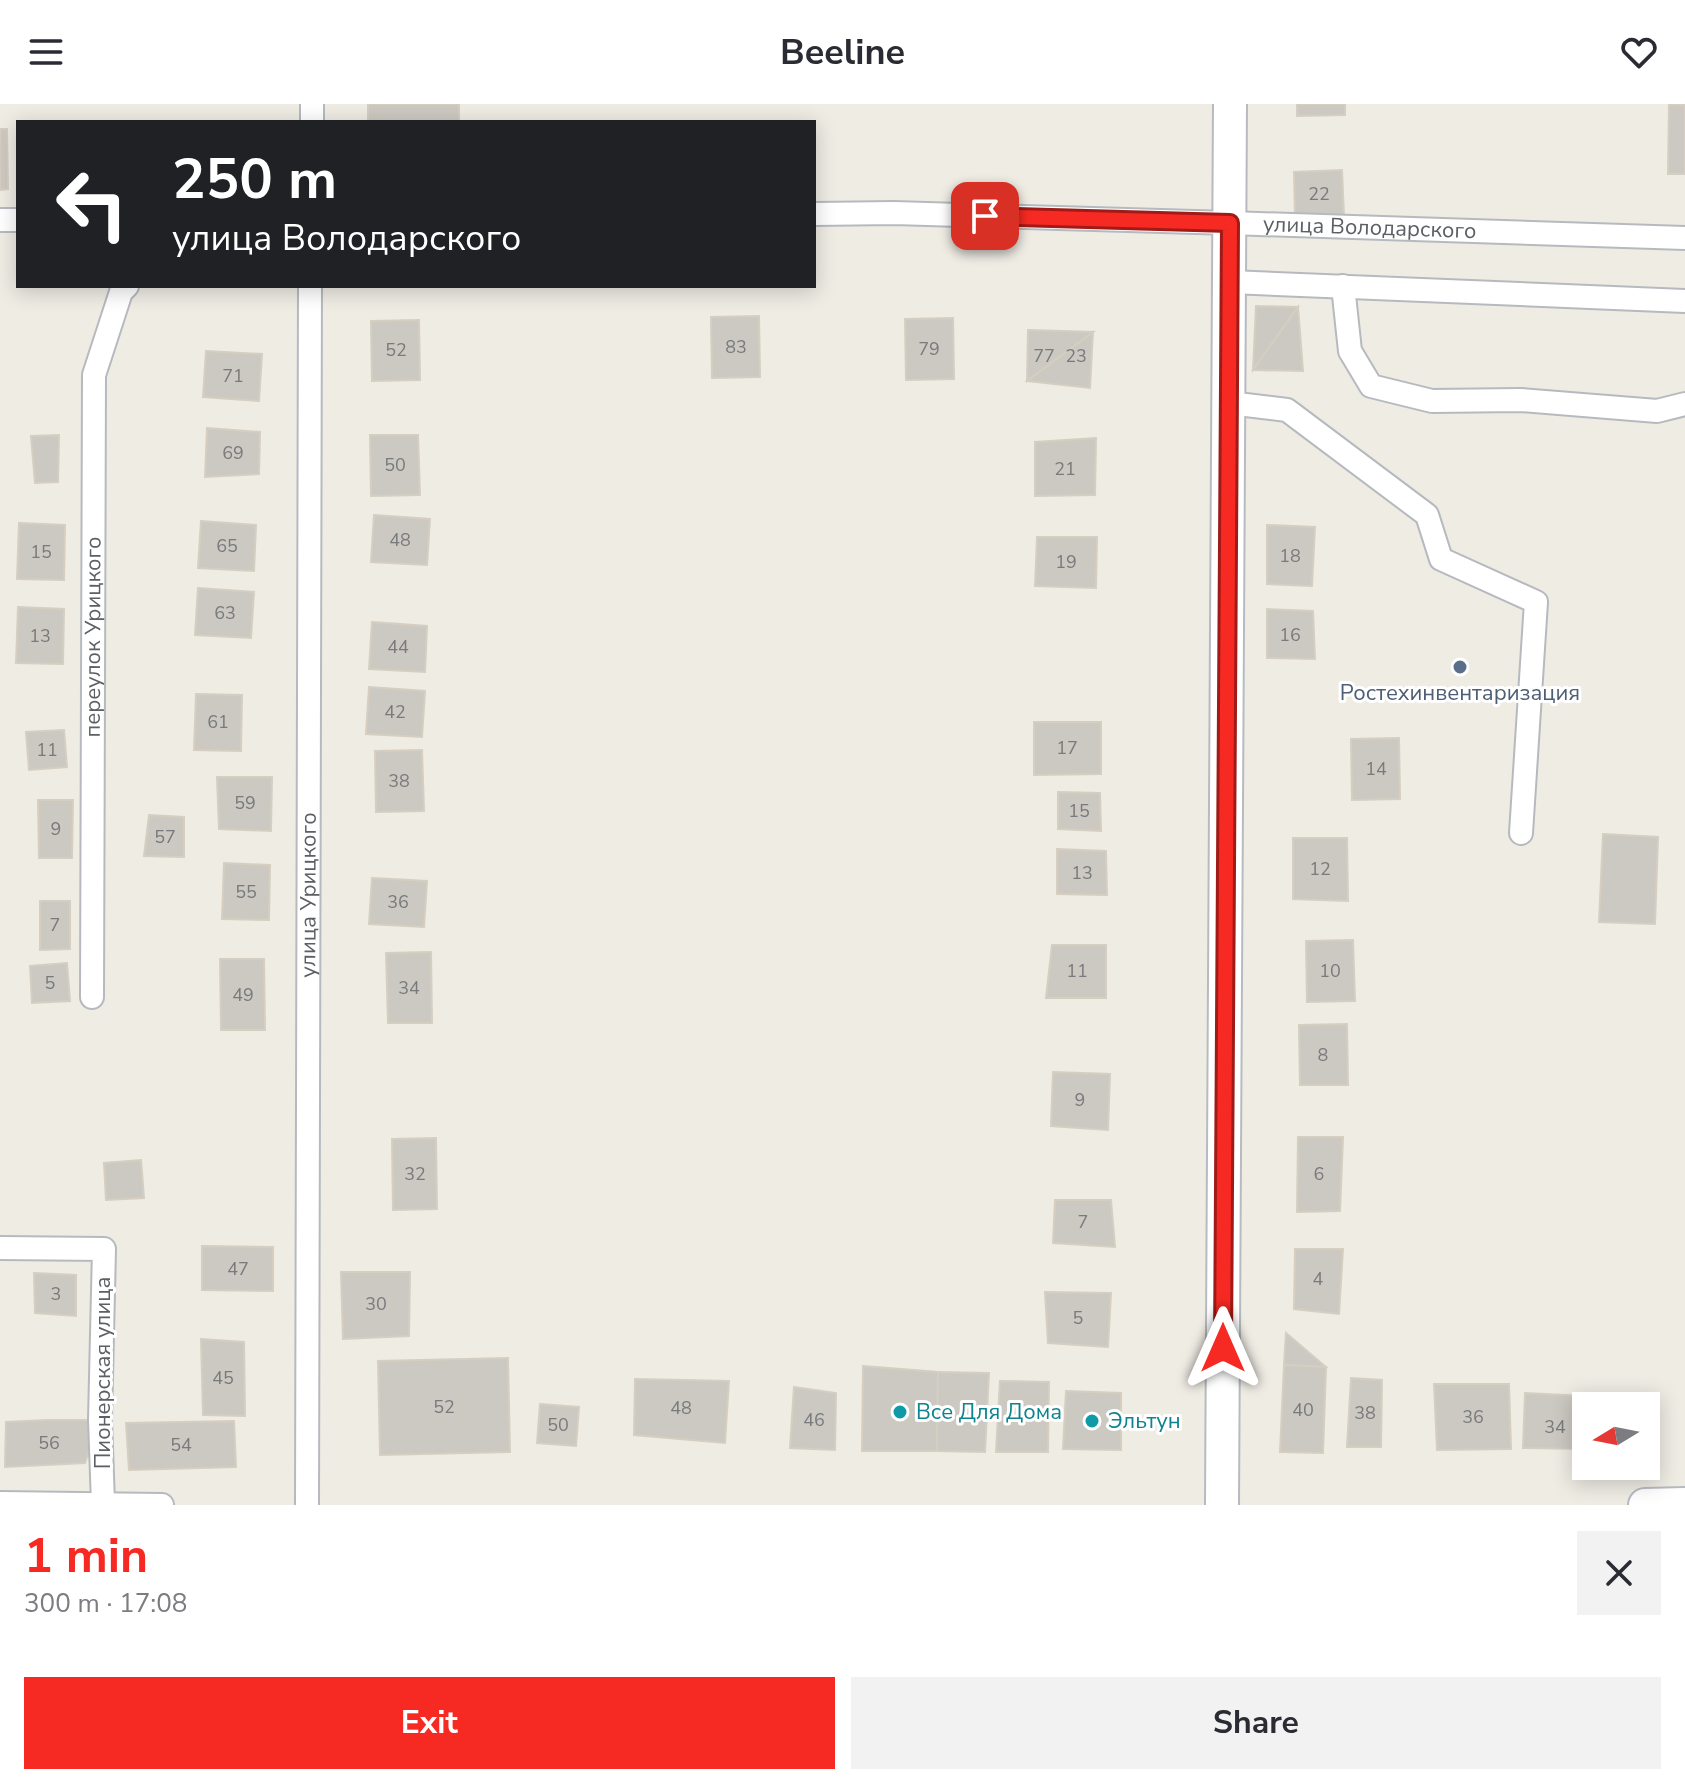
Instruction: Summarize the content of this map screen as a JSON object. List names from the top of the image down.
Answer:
{
  "streets": {
    "street": [
      "улица Володарского",
      "переулок Урицкого",
      "улица Урицкого",
      "Пионерская улица"
    ]
  },
  "places": ["Ростехинвентаризация", "Все Для Дома", "Эльтун"],
  "house_numbers": [
    "22",
    "83",
    "79",
    "52",
    "77",
    "23",
    "71",
    "69",
    "50",
    "21",
    "48",
    "65",
    "15",
    "18",
    "19",
    "63",
    "16",
    "13",
    "44",
    "42",
    "61",
    "17",
    "11",
    "14",
    "38",
    "59",
    "15",
    "9",
    "57",
    "12",
    "13",
    "55",
    "36",
    "7",
    "11",
    "10",
    "5",
    "34",
    "49",
    "8",
    "9",
    "32",
    "6",
    "7",
    "47",
    "4",
    "3",
    "30",
    "5",
    "45",
    "52",
    "48",
    "40",
    "38",
    "36",
    "46",
    "50",
    "34",
    "56",
    "54"
  ],
  "north": "left",
  "page": {
    "header": "Beeline",
    "turn": ["250 m", "улица Володарского"],
    "heading": ["1 min", "300 m · 17:08"],
    "buttons": ["Exit", "Share"]
  }
}
